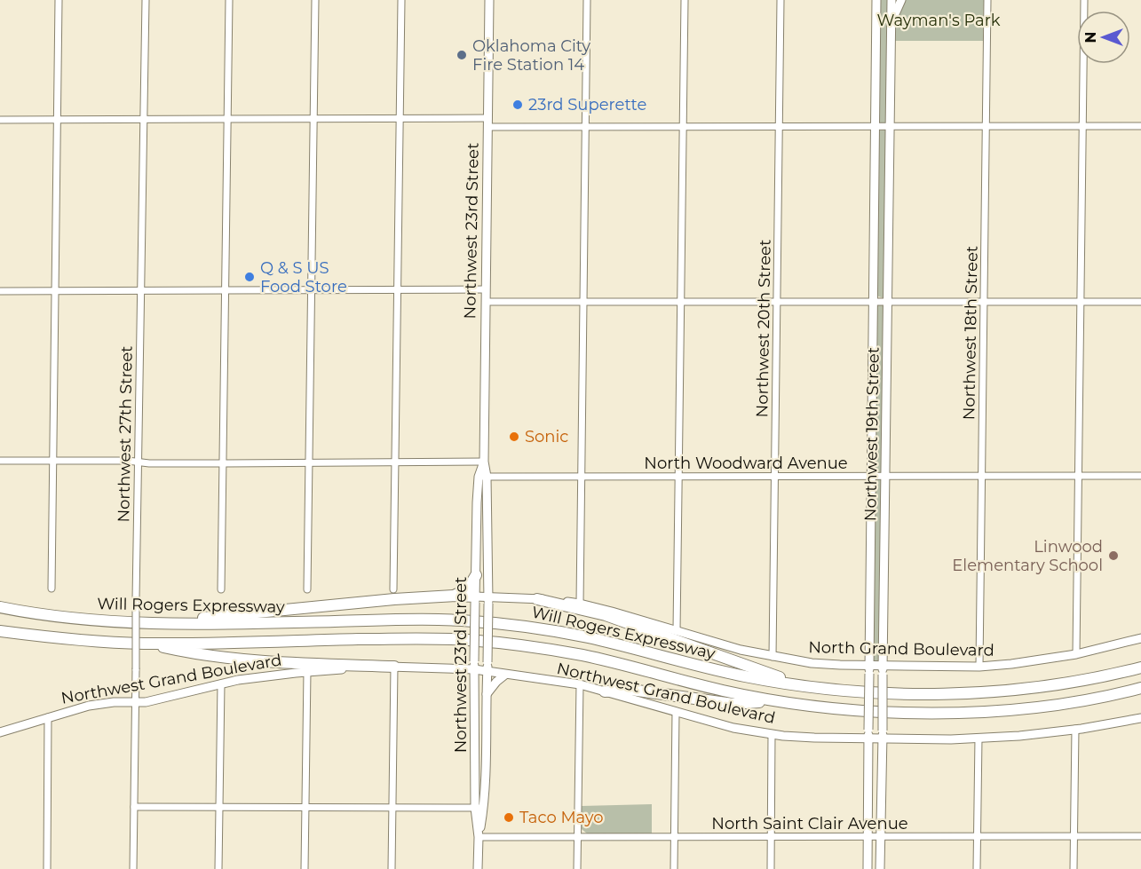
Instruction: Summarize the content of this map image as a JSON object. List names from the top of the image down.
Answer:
{
  "streets": {
    "highway": ["Will Rogers Expressway"],
    "main road": [
      "Northwest 23rd Street",
      "Northwest 19th Street",
      "North Grand Boulevard",
      "Northwest Grand Boulevard"
    ],
    "street": [
      "Northwest 20th Street",
      "Northwest 18th Street",
      "Northwest 27th Street",
      "North Woodward Avenue",
      "North Saint Clair Avenue"
    ]
  },
  "crossings": [
    ["Northwest 23rd Street", "North Woodward Avenue"],
    ["Northwest 23rd Street", "North Grand Boulevard"],
    ["Northwest 23rd Street", "Northwest Grand Boulevard"],
    ["Northwest 23rd Street", "North Saint Clair Avenue"],
    ["Northwest 20th Street", "North Woodward Avenue"],
    ["Northwest 20th Street", "North Grand Boulevard"],
    ["Northwest 18th Street", "North Woodward Avenue"],
    ["Northwest 18th Street", "North Grand Boulevard"],
    ["Northwest 27th Street", "Northwest Grand Boulevard"],
    ["Northwest 19th Street", "North Woodward Avenue"],
    ["Northwest 19th Street", "North Grand Boulevard"],
    ["Northwest 19th Street", "Northwest Grand Boulevard"],
    ["Northwest 19th Street", "North Saint Clair Avenue"]
  ],
  "parks": ["Wayman's Park"],
  "places": [
    "Oklahoma City Fire Station 14",
    "23rd Superette",
    "Q & S US Food Store",
    "Sonic",
    "Linwood Elementary School",
    "Taco Mayo"
  ],
  "north": "left"
}
